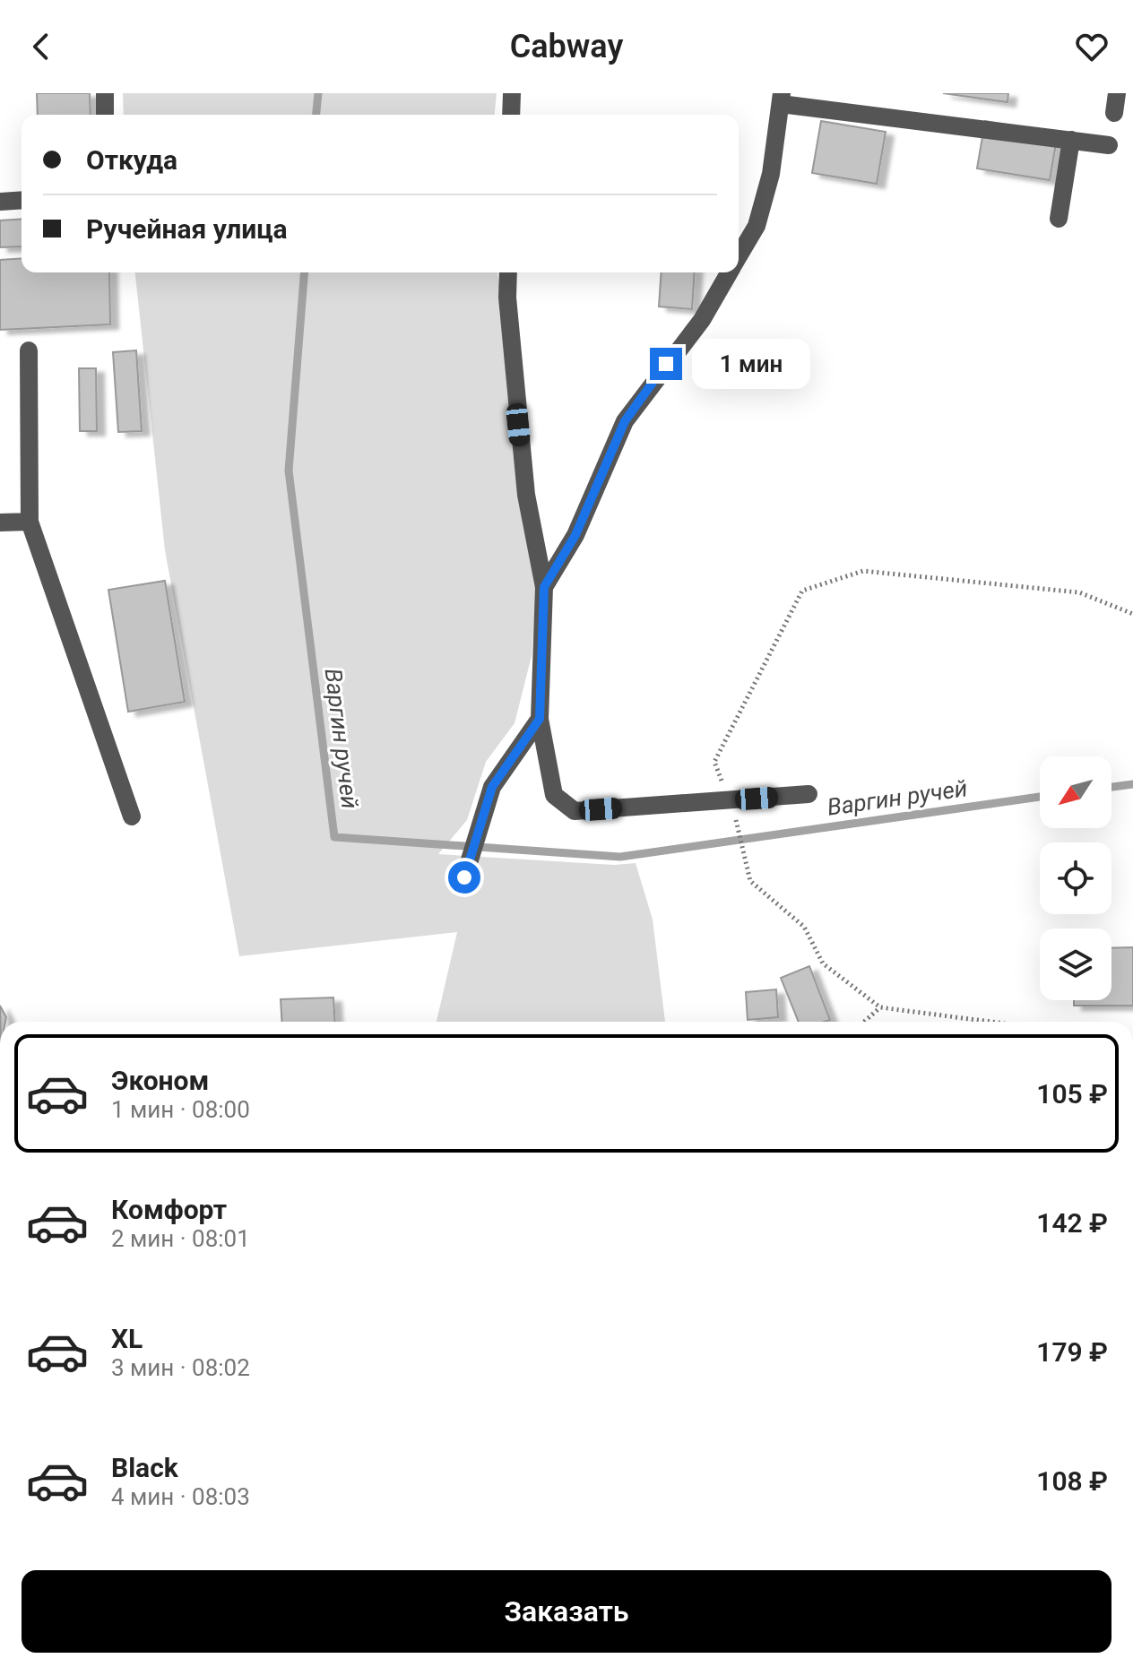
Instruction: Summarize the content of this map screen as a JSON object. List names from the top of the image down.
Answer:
{
  "water": ["Варгин ручей"],
  "north": "bottom left",
  "page": {
    "header": "Cabway",
    "banner": ["Откуда", "Ручейная улица"],
    "bubble": "1 мин",
    "list": [
      {
        "name": "Эконом",
        "note": "1 мин · 08:00",
        "value": "105 ₽"
      },
      {
        "name": "Комфорт",
        "note": "2 мин · 08:01",
        "value": "142 ₽"
      },
      {
        "name": "XL",
        "note": "3 мин · 08:02",
        "value": "179 ₽"
      },
      {
        "name": "Black",
        "note": "4 мин · 08:03",
        "value": "108 ₽"
      }
    ],
    "buttons": "Заказать"
  }
}
